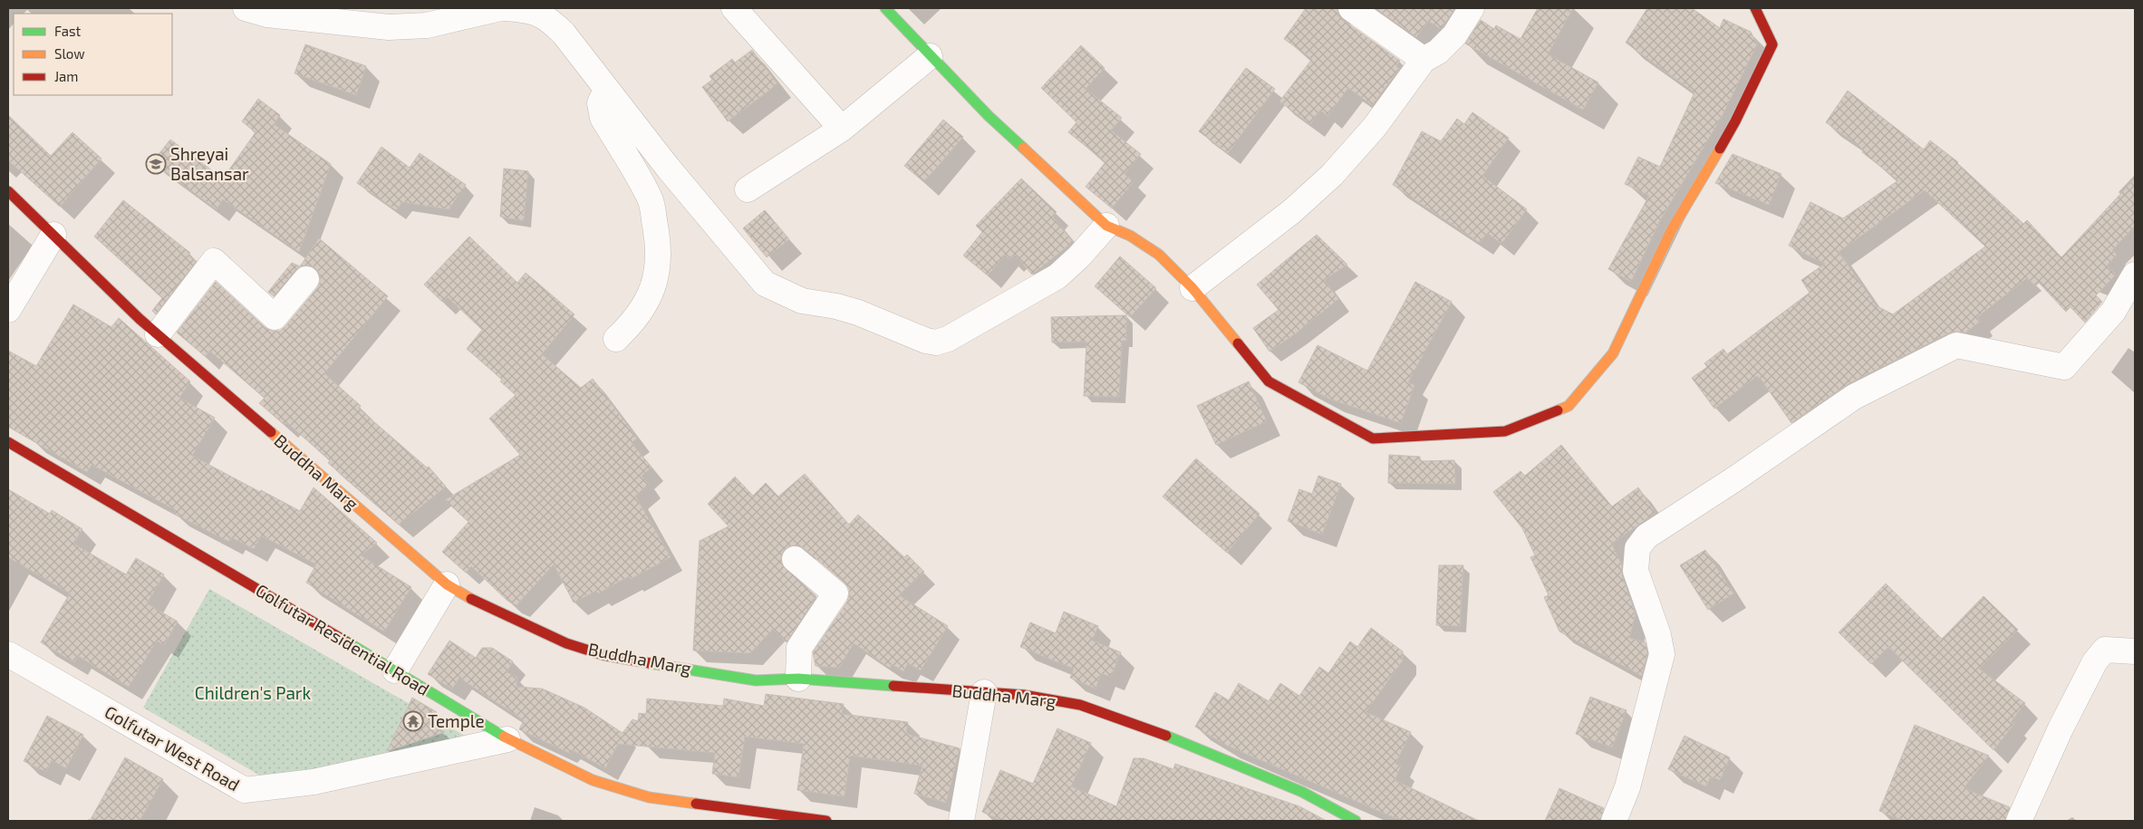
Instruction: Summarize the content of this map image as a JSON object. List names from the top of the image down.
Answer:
{
  "streets": {
    "street": ["Buddha Marg", "Golfutar Residential Road", "Golfutar West Road"]
  },
  "crossings": [
    ["Golfutar Residential Road", "Golfutar West Road"]
  ],
  "parks": ["Children's Park"],
  "places": {
    "school or university": ["Shreyai Balsansar"],
    "temple": ["Temple"]
  },
  "legend": ["Fast", "Slow", "Jam"]
}
